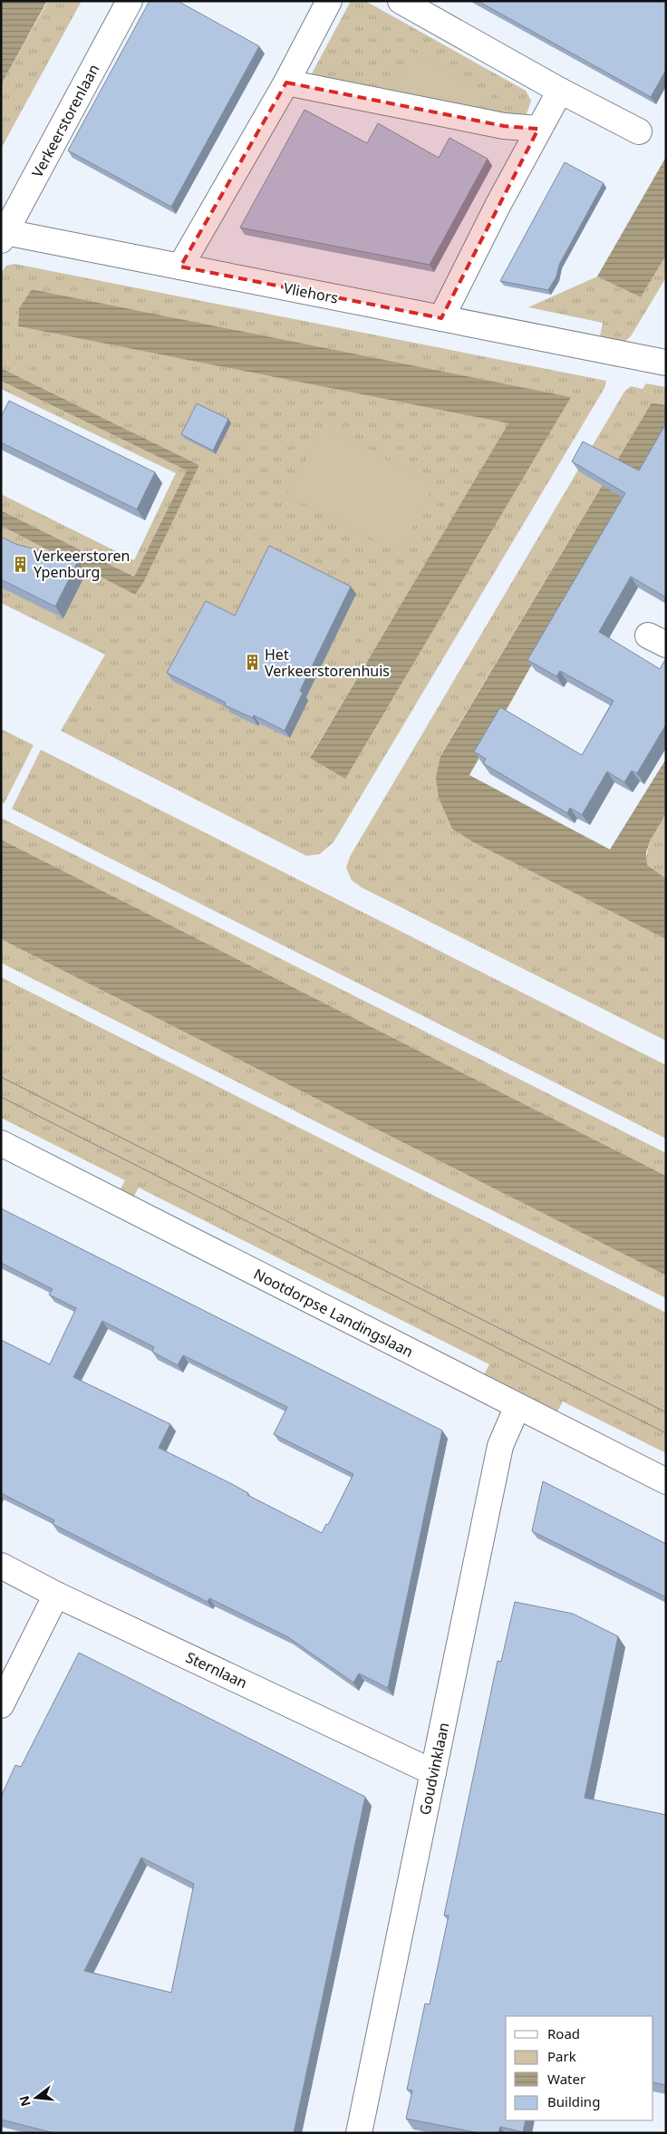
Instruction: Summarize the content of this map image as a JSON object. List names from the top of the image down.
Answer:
{
  "streets": {
    "street": [
      "Verkeerstorenlaan",
      "Vliehors",
      "Nootdorpse Landingslaan",
      "Sternlaan",
      "Goudvinklaan"
    ]
  },
  "crossings": [
    ["Verkeerstorenlaan", "Vliehors"],
    ["Nootdorpse Landingslaan", "Goudvinklaan"],
    ["Sternlaan", "Goudvinklaan"]
  ],
  "places": {
    "building": ["Verkeerstoren Ypenburg", "Het Verkeerstorenhuis"]
  },
  "legend": [
    "Road",
    "Park",
    "Water",
    "Building"
  ],
  "north": "left"
}
